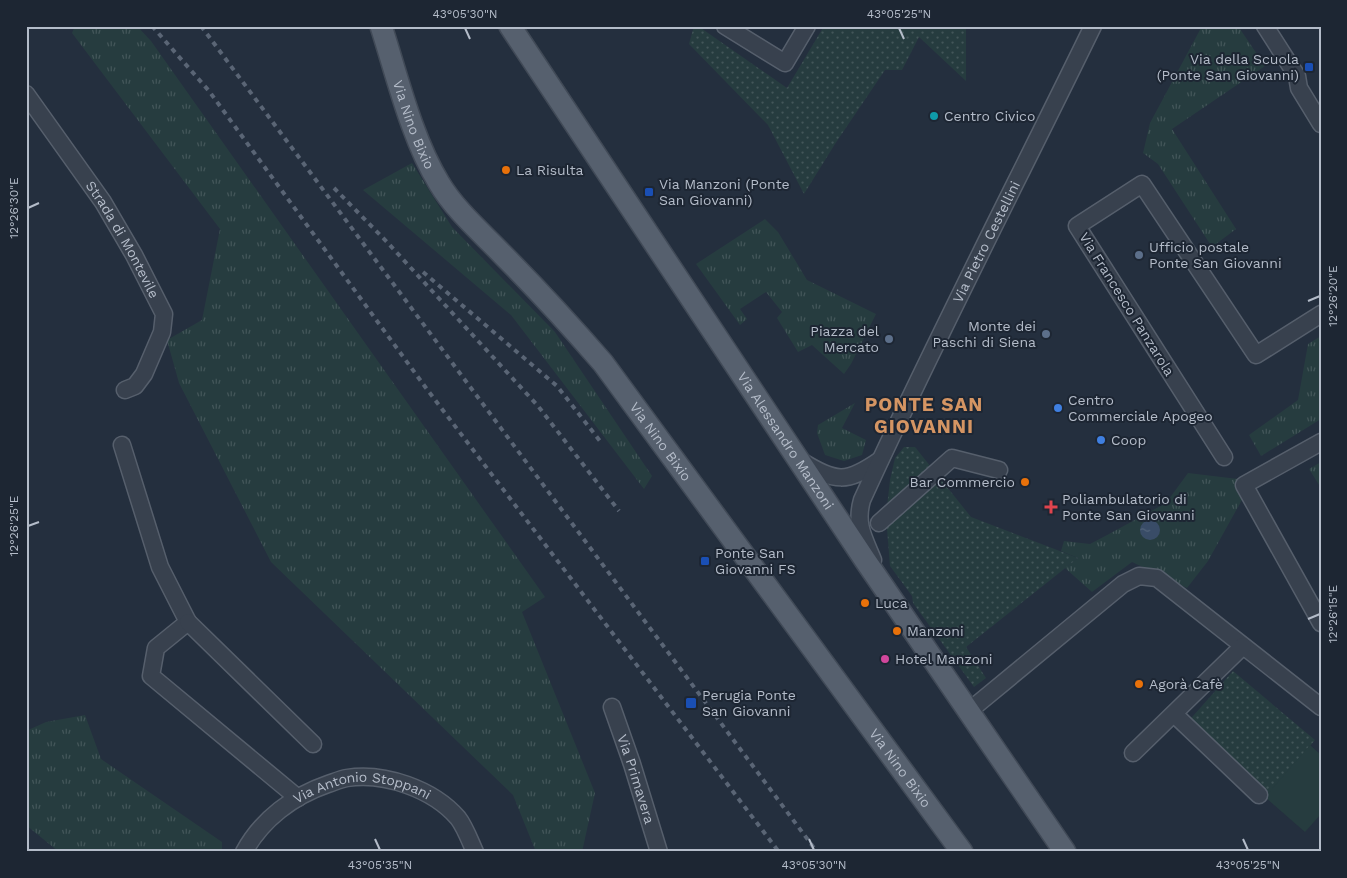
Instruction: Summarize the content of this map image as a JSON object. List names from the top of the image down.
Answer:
{
  "streets": {
    "main road": ["Via Nino Bixio", "Via Alessandro Manzoni"],
    "street": [
      "Strada di Montevile",
      "Via Pietro Cestellini",
      "Via Francesco Panzarola",
      "Via Primavera",
      "Via Antonio Stoppani"
    ]
  },
  "crossings": [
    ["Via Pietro Cestellini", "Via Alessandro Manzoni"]
  ],
  "districts": ["PONTE SAN GIOVANNI"],
  "places": {
    "transit": [
      "Via della Scuola (Ponte San Giovanni)",
      "Via Manzoni (Ponte San Giovanni)",
      "Ponte San Giovanni FS",
      "Perugia Ponte San Giovanni"
    ],
    "other": [
      "Centro Civico",
      "La Risulta",
      "Ufficio postale Ponte San Giovanni",
      "Monte dei Paschi di Siena",
      "Piazza del Mercato",
      "Centro Commerciale Apogeo",
      "Coop",
      "Bar Commercio",
      "Luca",
      "Manzoni",
      "Hotel Manzoni",
      "Agorà Cafè"
    ],
    "health": ["Poliambulatorio di Ponte San Giovanni"]
  },
  "coordinates": [
    "43°05'30\"N",
    "43°05'25\"N",
    "12°26'30\"E",
    "12°26'20\"E",
    "12°26'25\"E",
    "12°26'15\"E",
    "43°05'35\"N"
  ]
}
